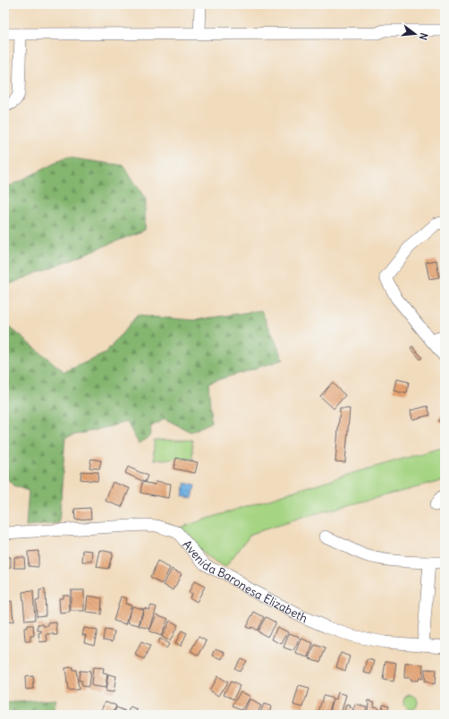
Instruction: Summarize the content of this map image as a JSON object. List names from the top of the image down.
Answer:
{
  "streets": {
    "street": ["Avenida Baronesa Elizabeth"]
  },
  "north": "right"
}
